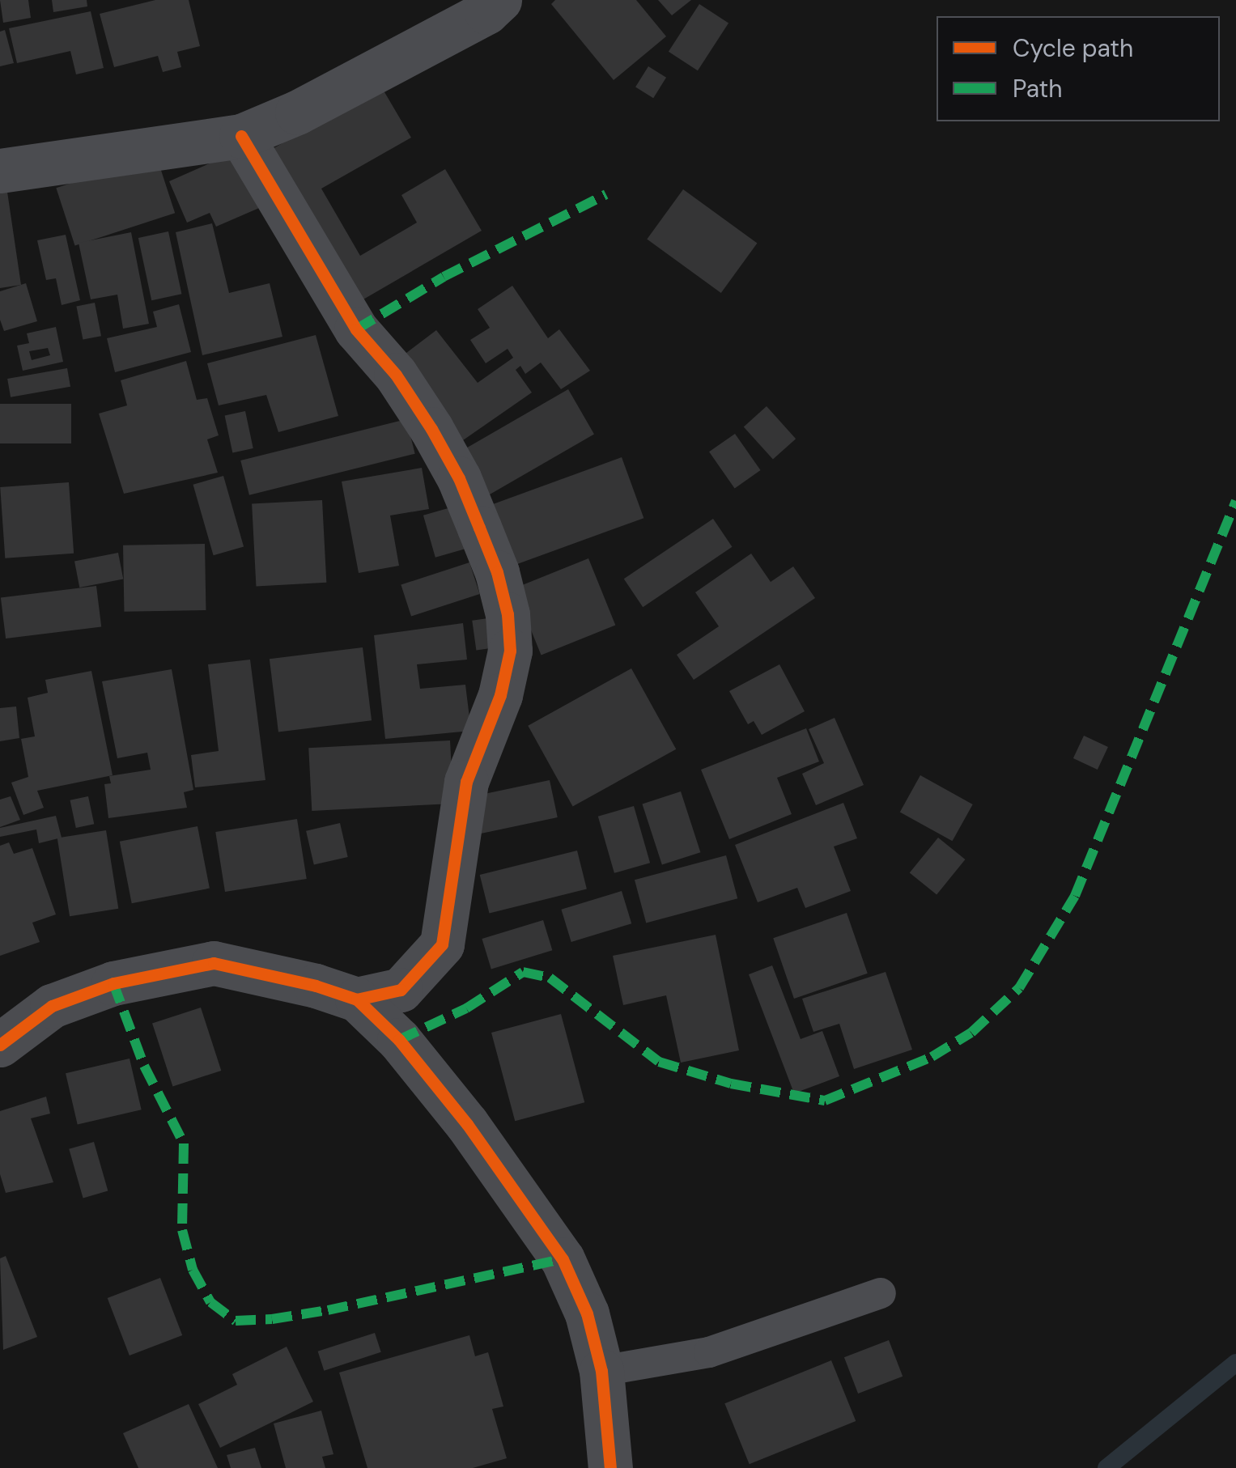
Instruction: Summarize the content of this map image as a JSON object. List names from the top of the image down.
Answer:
{
  "legend": ["Cycle path", "Path"]
}
